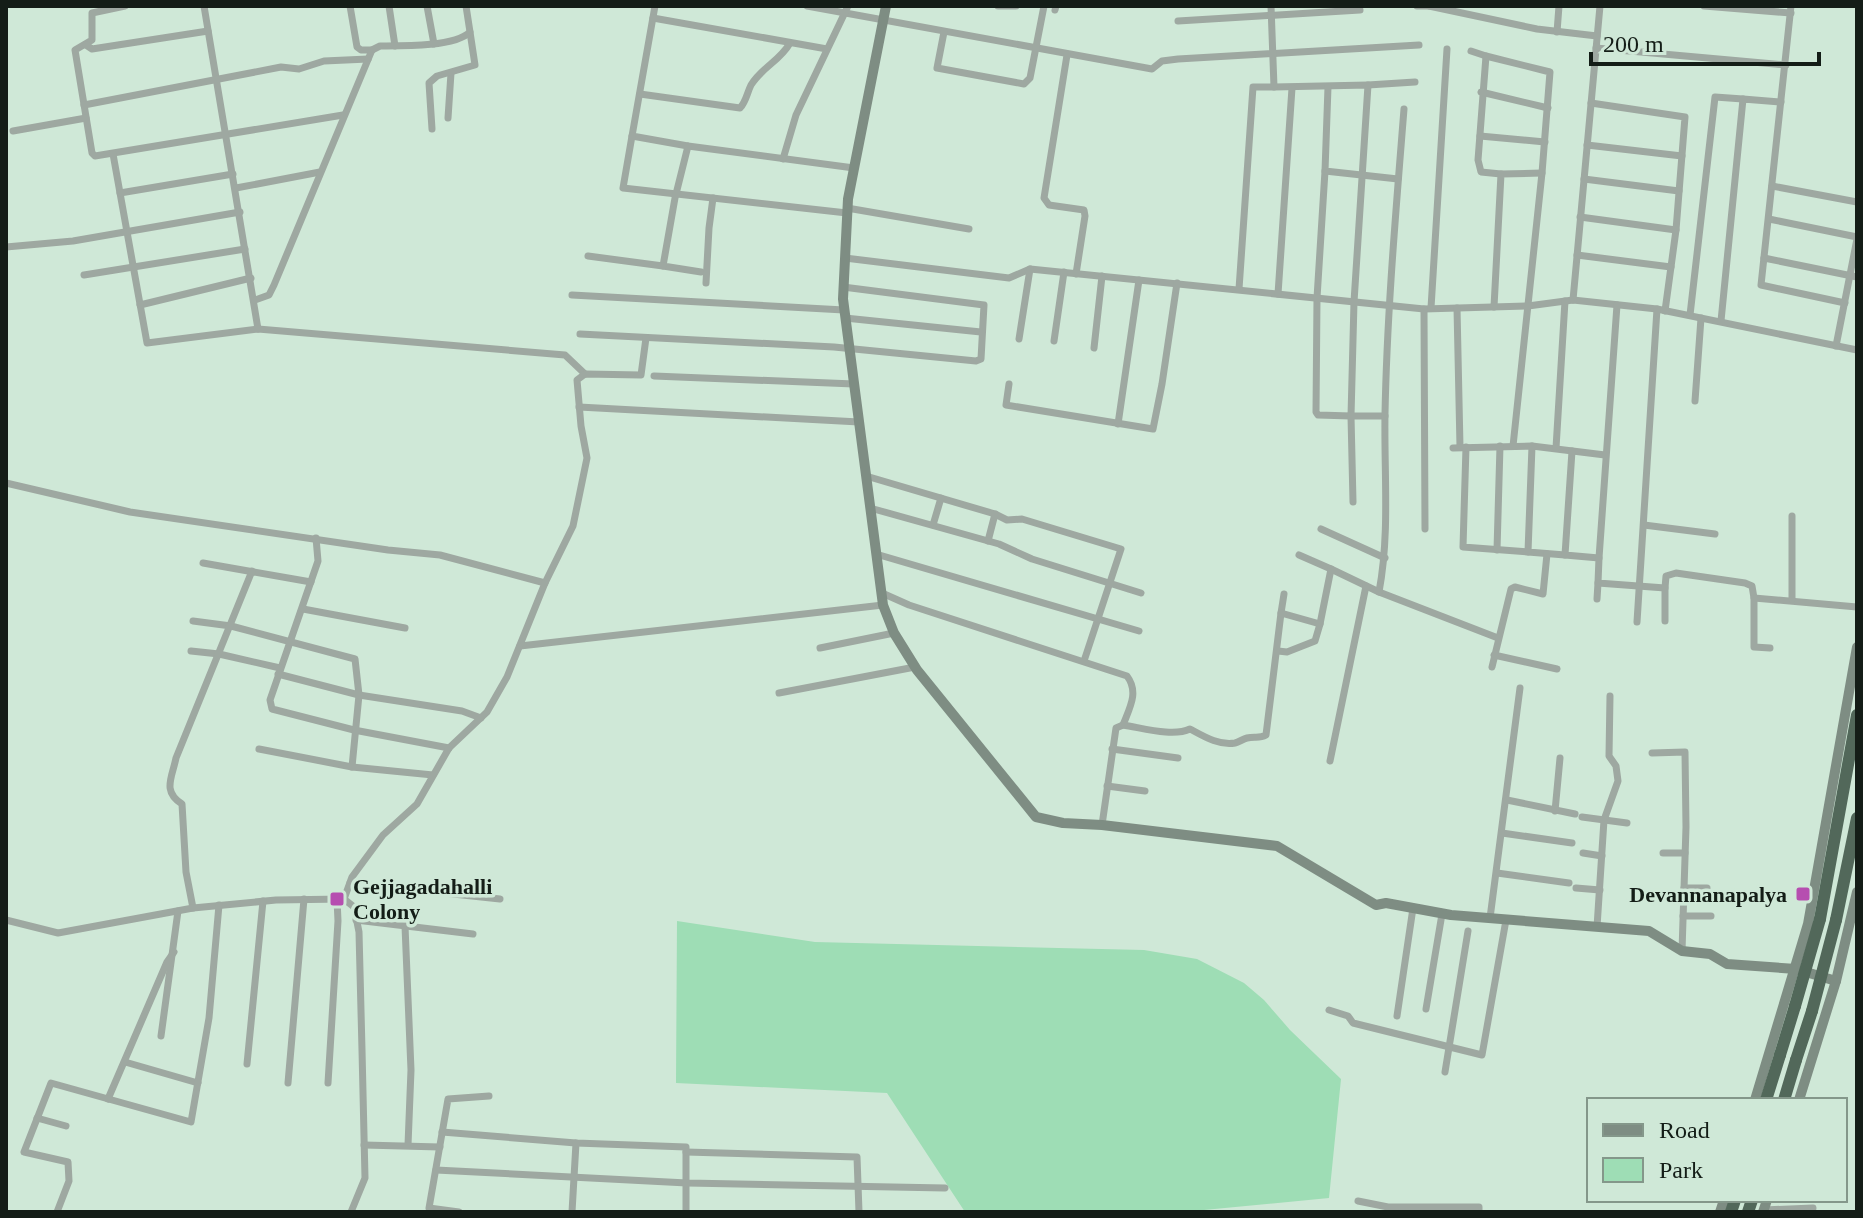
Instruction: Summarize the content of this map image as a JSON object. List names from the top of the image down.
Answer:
{
  "places": {
    "transit": ["Devannanapalya", "Gejjagadahalli Colony"]
  },
  "legend": ["Road", "Park"],
  "scale_bar": "200 m"
}
